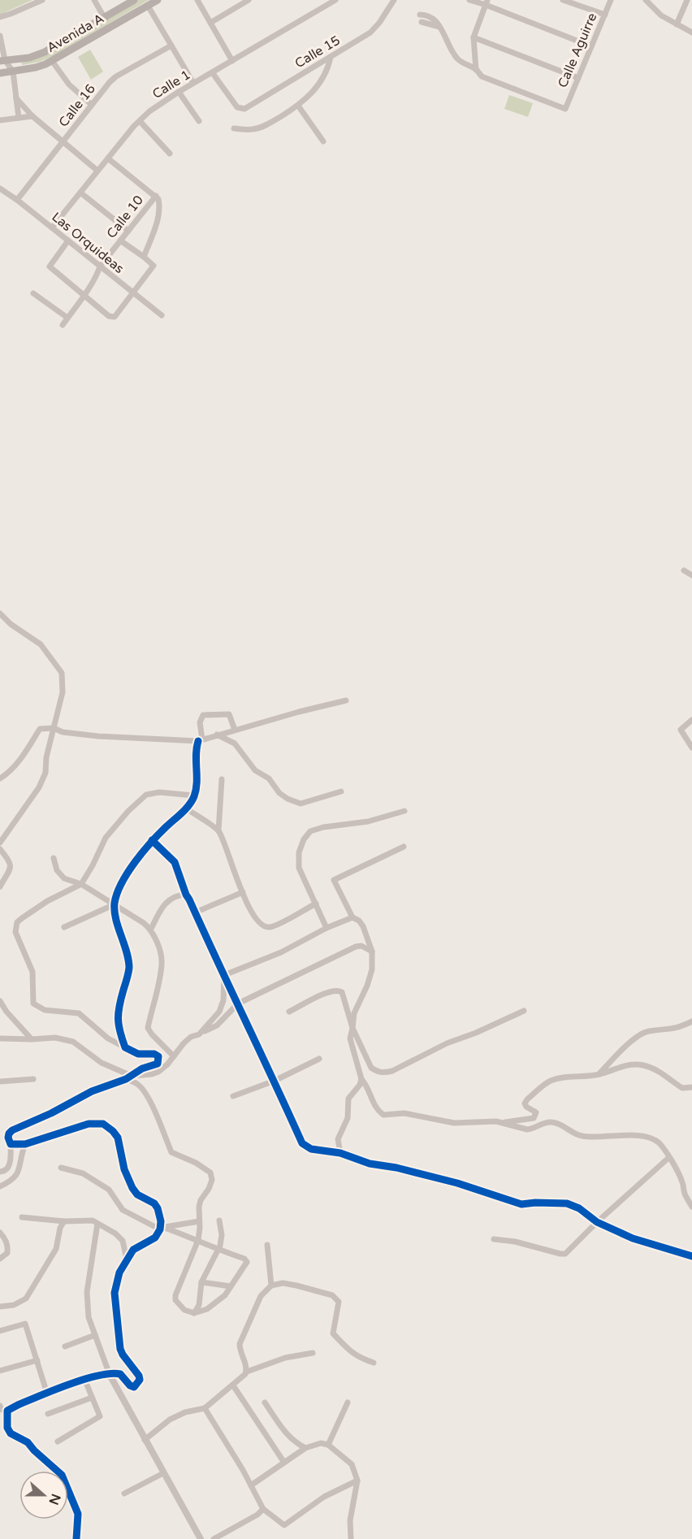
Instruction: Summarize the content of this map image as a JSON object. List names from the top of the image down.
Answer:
{
  "streets": {
    "main road": ["Avenida A"],
    "street": [
      "Calle Aguirre",
      "Calle 15",
      "Calle 1",
      "Calle 16",
      "Calle 10",
      "Las Orquideas"
    ]
  },
  "crossings": [
    ["Calle 15", "Calle 1"],
    ["Calle 1", "Las Orquideas"],
    ["Calle 16", "Las Orquideas"],
    ["Calle 10", "Las Orquideas"]
  ],
  "north": "right"
}
